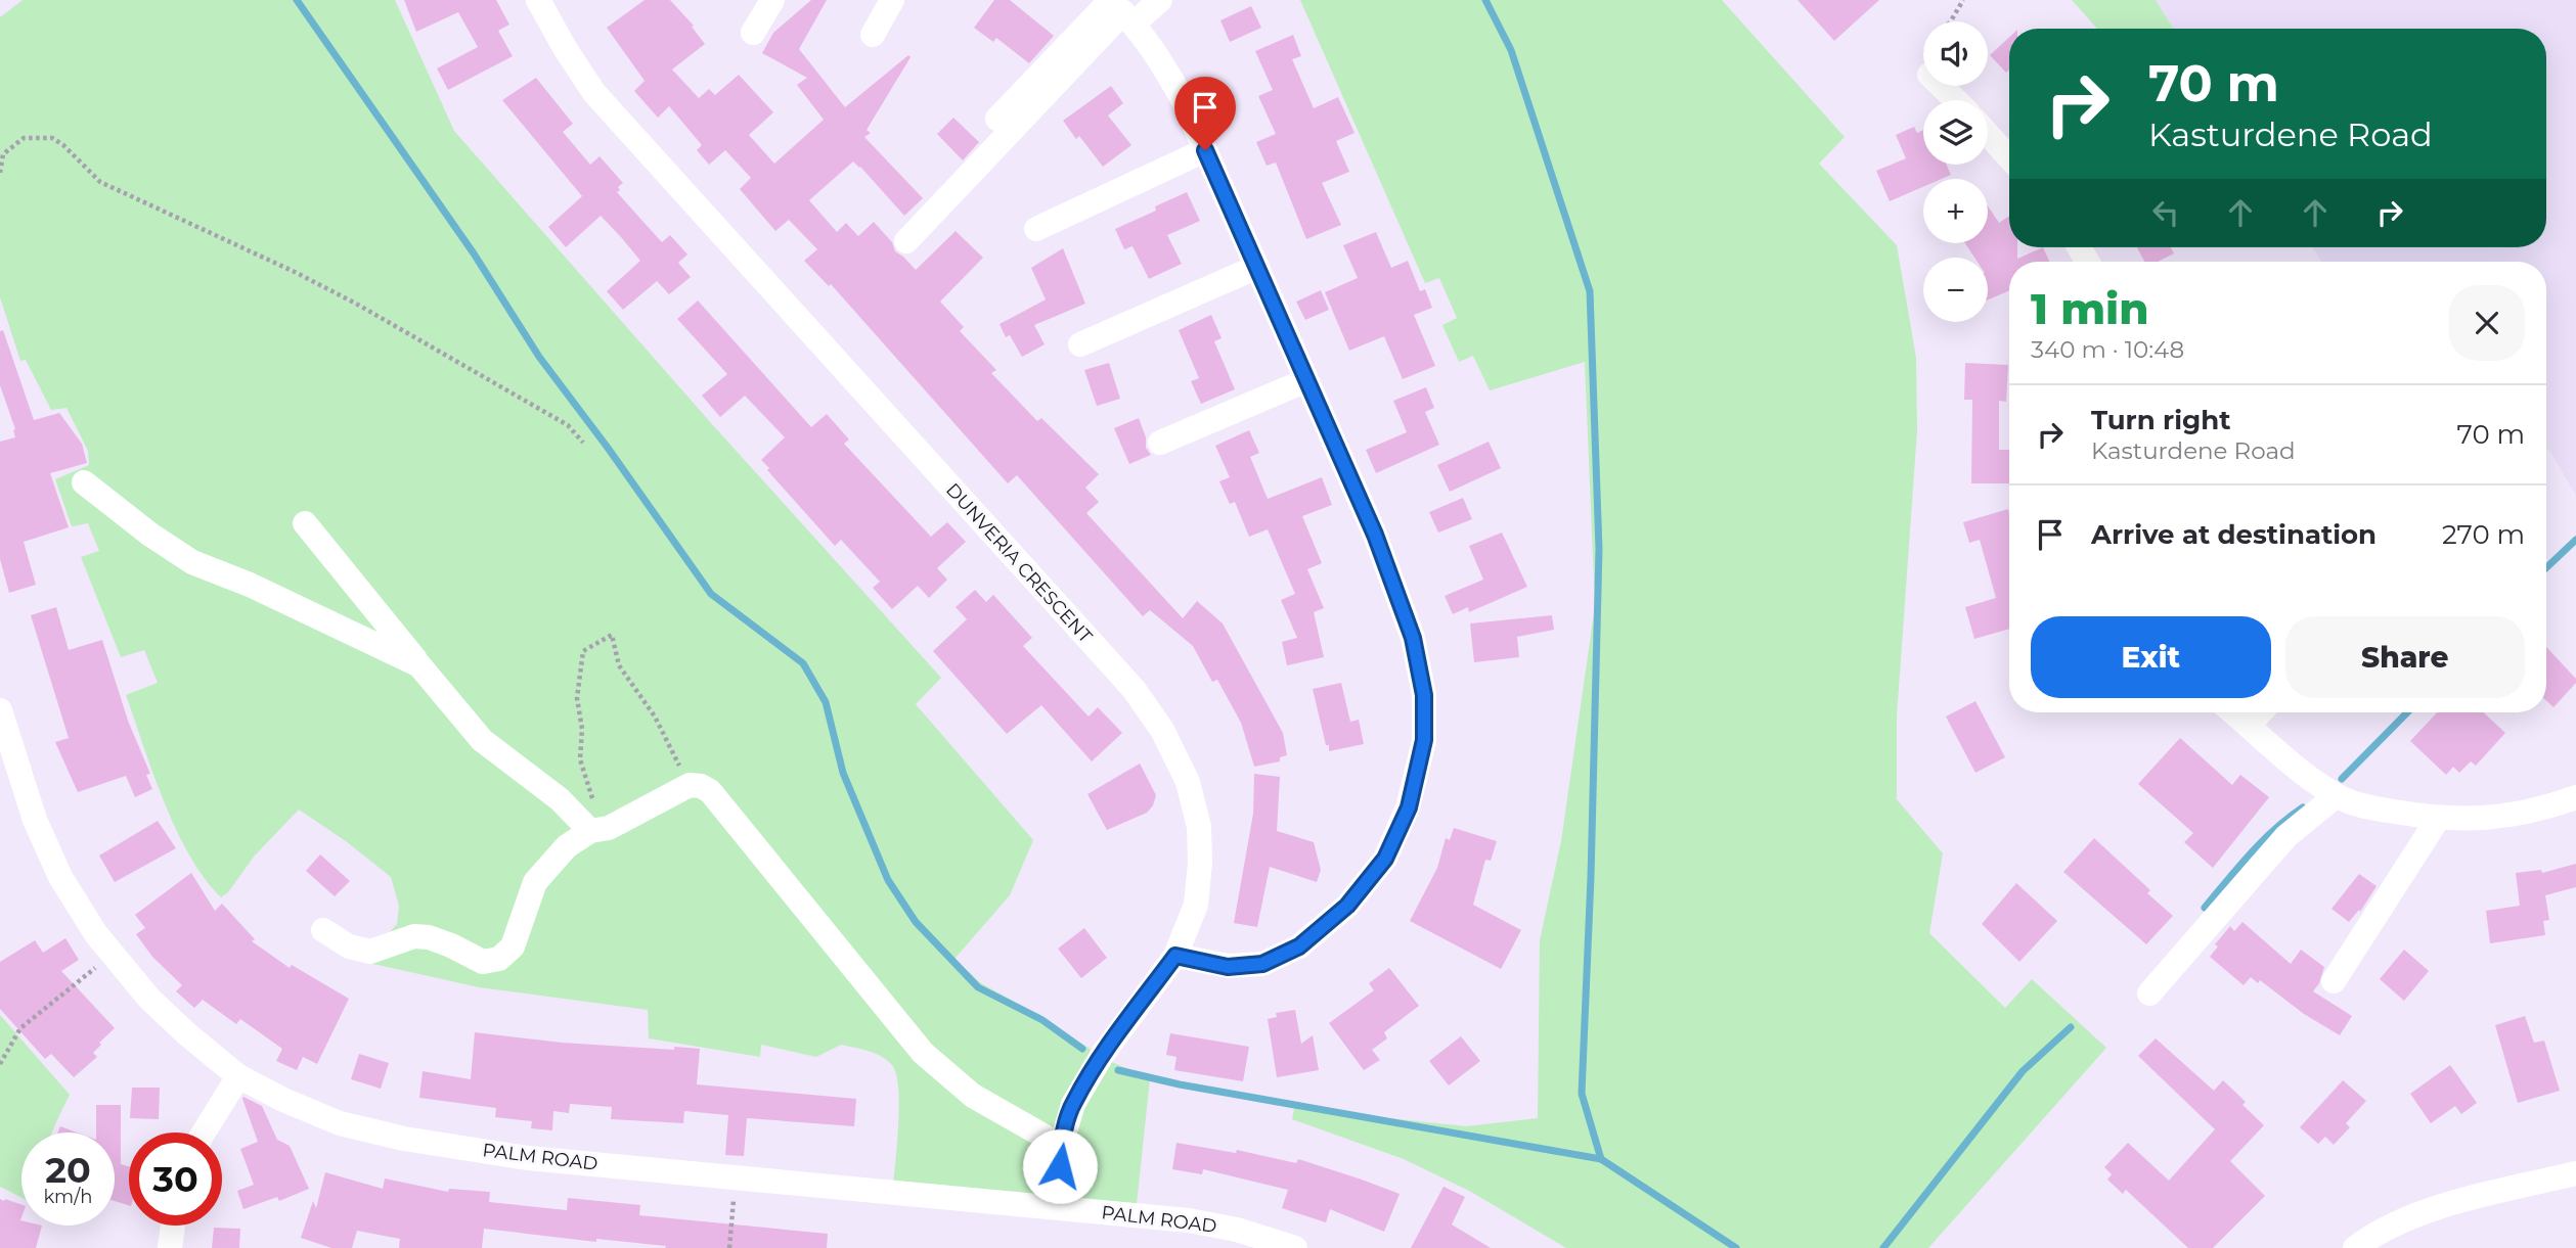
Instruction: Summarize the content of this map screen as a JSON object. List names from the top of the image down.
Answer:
{
  "streets": {
    "street": ["DUNVERIA CRESCENT", "PALM ROAD"]
  },
  "crossings": [
    ["DUNVERIA CRESCENT", "PALM ROAD"]
  ],
  "page": {
    "map_buttons": ["+", "−"],
    "turn": ["70 m", "Kasturdene Road"],
    "heading": ["1 min", "340 m · 10:48"],
    "list": [
      {
        "name": "Turn right",
        "note": "Kasturdene Road",
        "value": "70 m"
      },
      {
        "name": "Arrive at destination",
        "value": "270 m"
      }
    ],
    "buttons": ["Exit", "Share"],
    "speed": "20 km/h",
    "limit": "30"
  }
}
